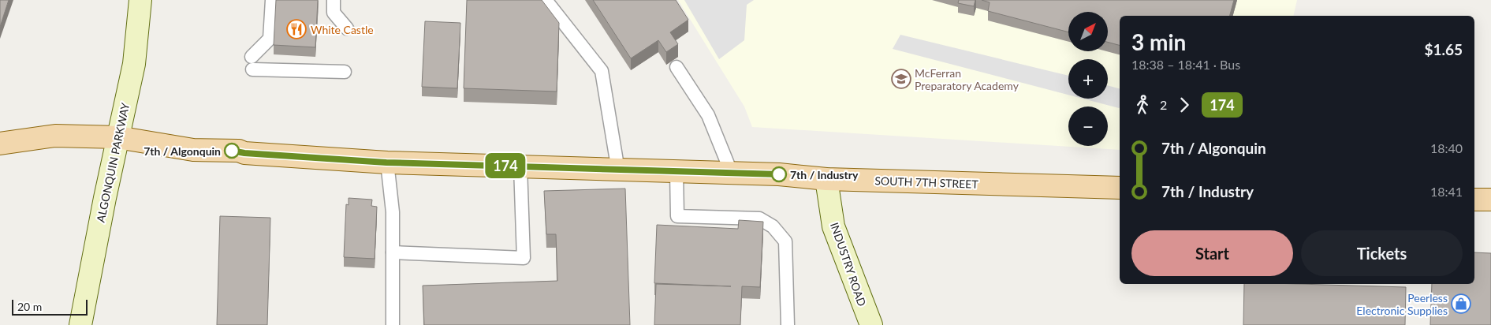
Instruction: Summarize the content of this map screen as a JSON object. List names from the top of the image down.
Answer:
{
  "streets": {
    "main road": ["ALGONQUIN PARKWAY", "SOUTH 7TH STREET", "INDUSTRY ROAD"]
  },
  "crossings": [
    ["ALGONQUIN PARKWAY", "SOUTH 7TH STREET"],
    ["SOUTH 7TH STREET", "INDUSTRY ROAD"]
  ],
  "places": {
    "restaurant": ["White Castle"],
    "school or university": ["McFerran Preparatory Academy"],
    "other": ["7th / Algonquin", "7th / Industry"],
    "shop": ["Peerless Electronic Supplies"]
  },
  "lines": ["bus line 174"],
  "scale_bar": "20 m",
  "north": "top right",
  "page": {
    "on_map": "174",
    "map_buttons": ["+", "−"],
    "heading": ["3 min", "18:38 – 18:41 · Bus", "$1.65"],
    "legs": ["2", "174"],
    "list": [
      {
        "name": "7th / Algonquin",
        "value": "18:40"
      },
      {
        "name": "7th / Industry",
        "value": "18:41"
      }
    ],
    "buttons": ["Start", "Tickets"],
    "scale": "20 m"
  }
}
